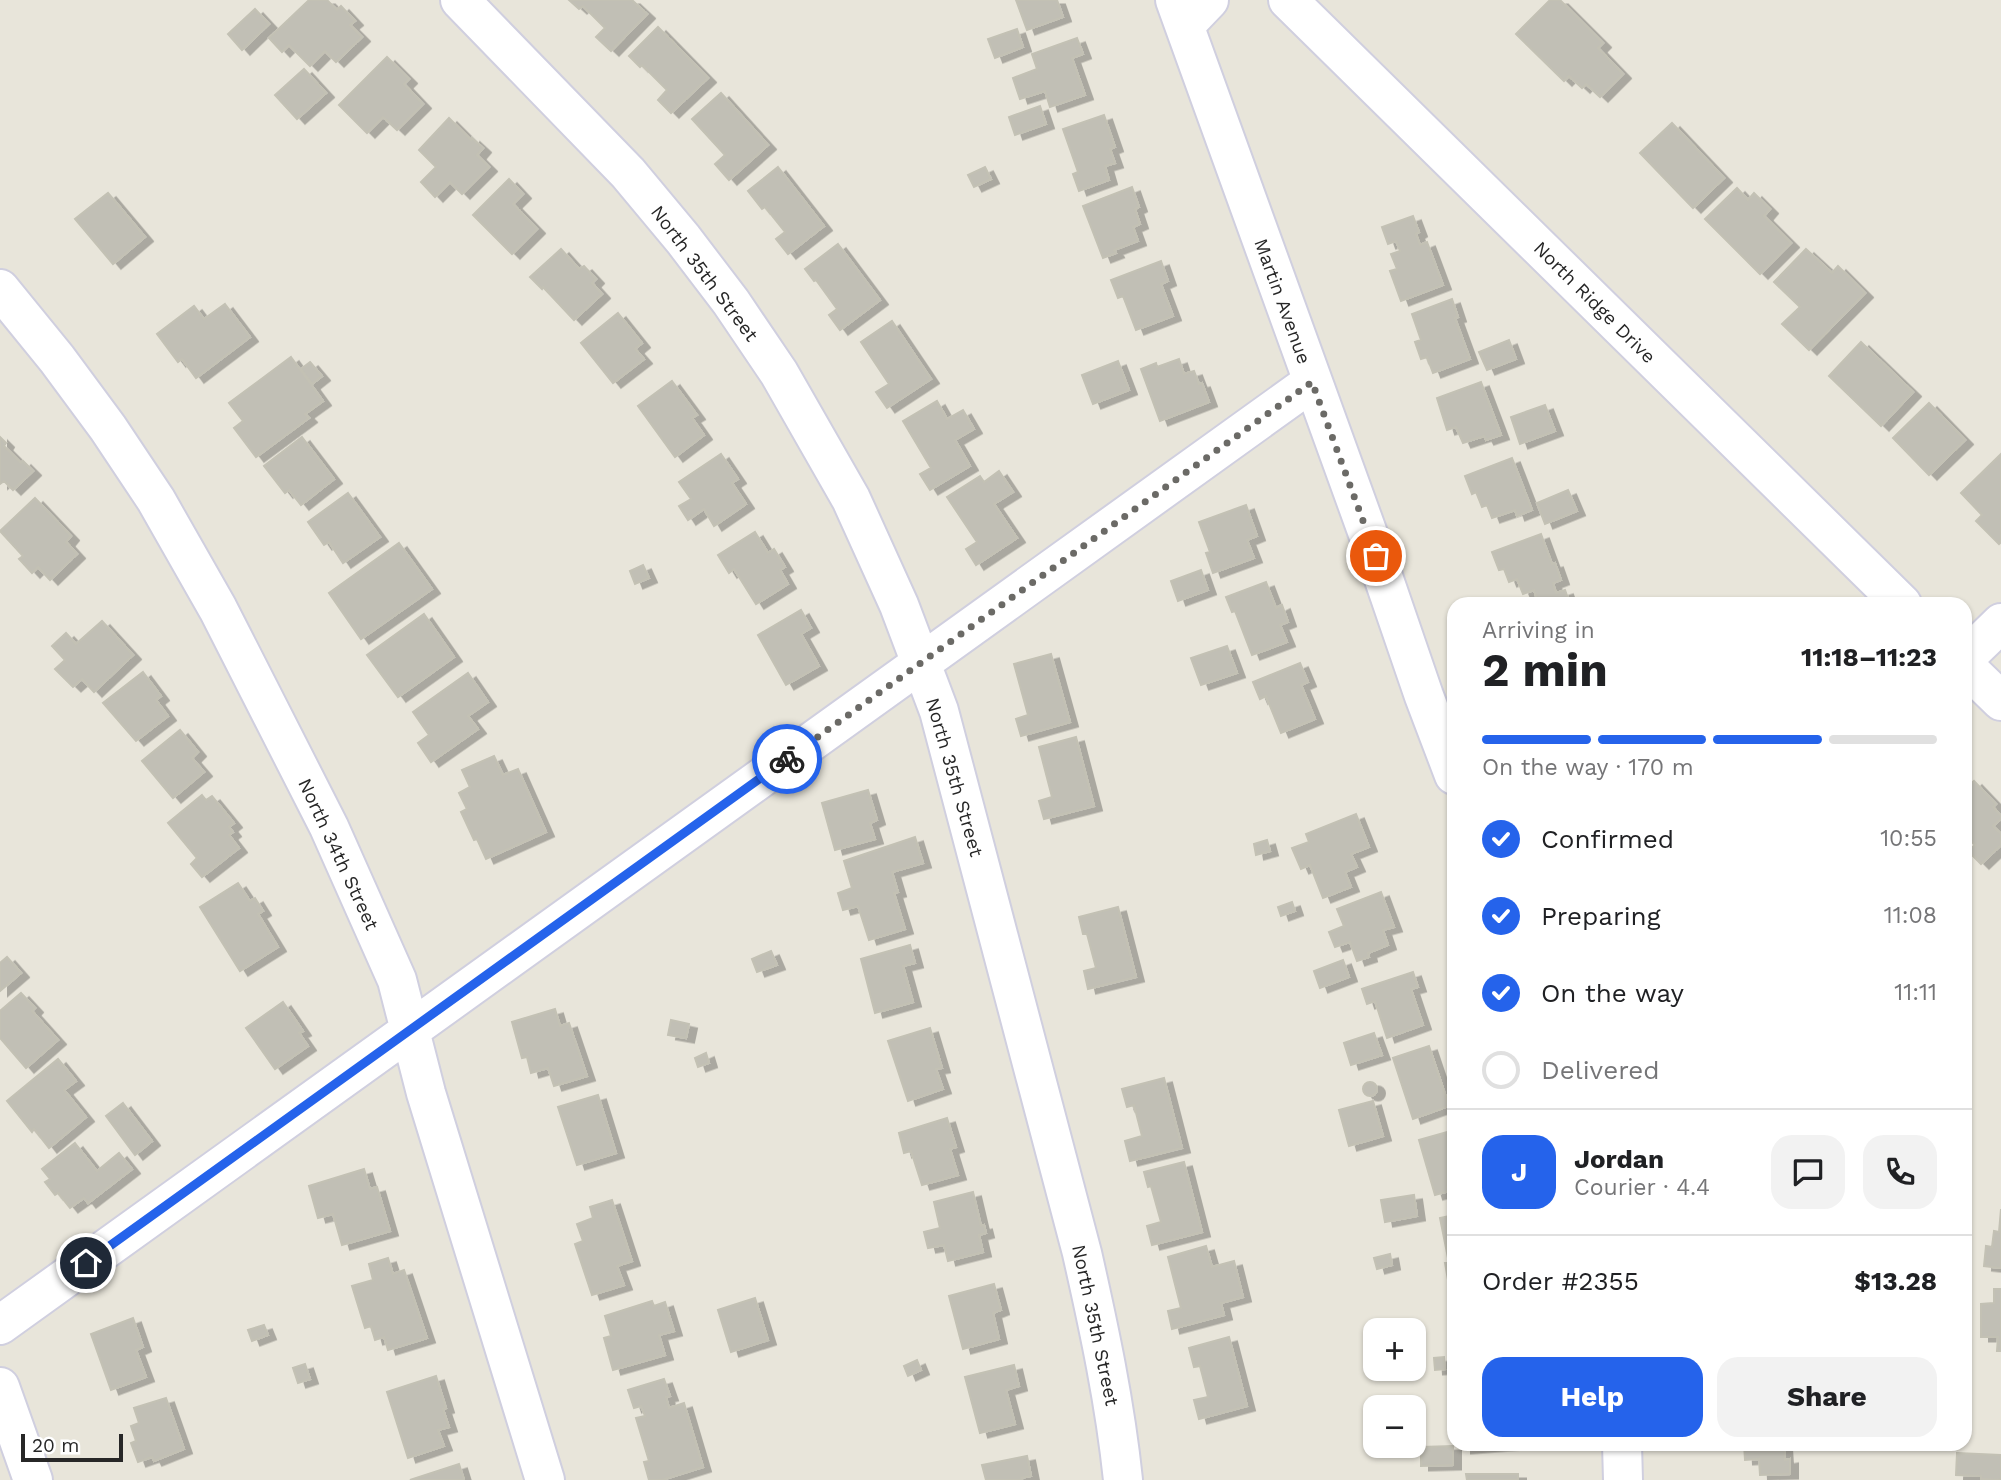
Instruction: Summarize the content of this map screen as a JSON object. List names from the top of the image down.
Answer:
{
  "streets": {
    "street": [
      "North 35th Street",
      "Martin Avenue",
      "North Ridge Drive",
      "North 34th Street"
    ]
  },
  "scale_bar": "20 m",
  "page": {
    "heading": ["2 min", "Arriving in", "11:18–11:23"],
    "panel": [
      "Jordan",
      "Courier · 4.4",
      "Order #2355",
      "$13.28"
    ],
    "bar": "On the way · 170 m",
    "list": [
      ["Confirmed", "10:55"],
      ["Preparing", "11:08"],
      ["On the way", "11:11"],
      "Delivered"
    ],
    "round": "J",
    "map_buttons": ["+", "−"],
    "buttons": ["Help", "Share"],
    "scale": "20 m"
  }
}
